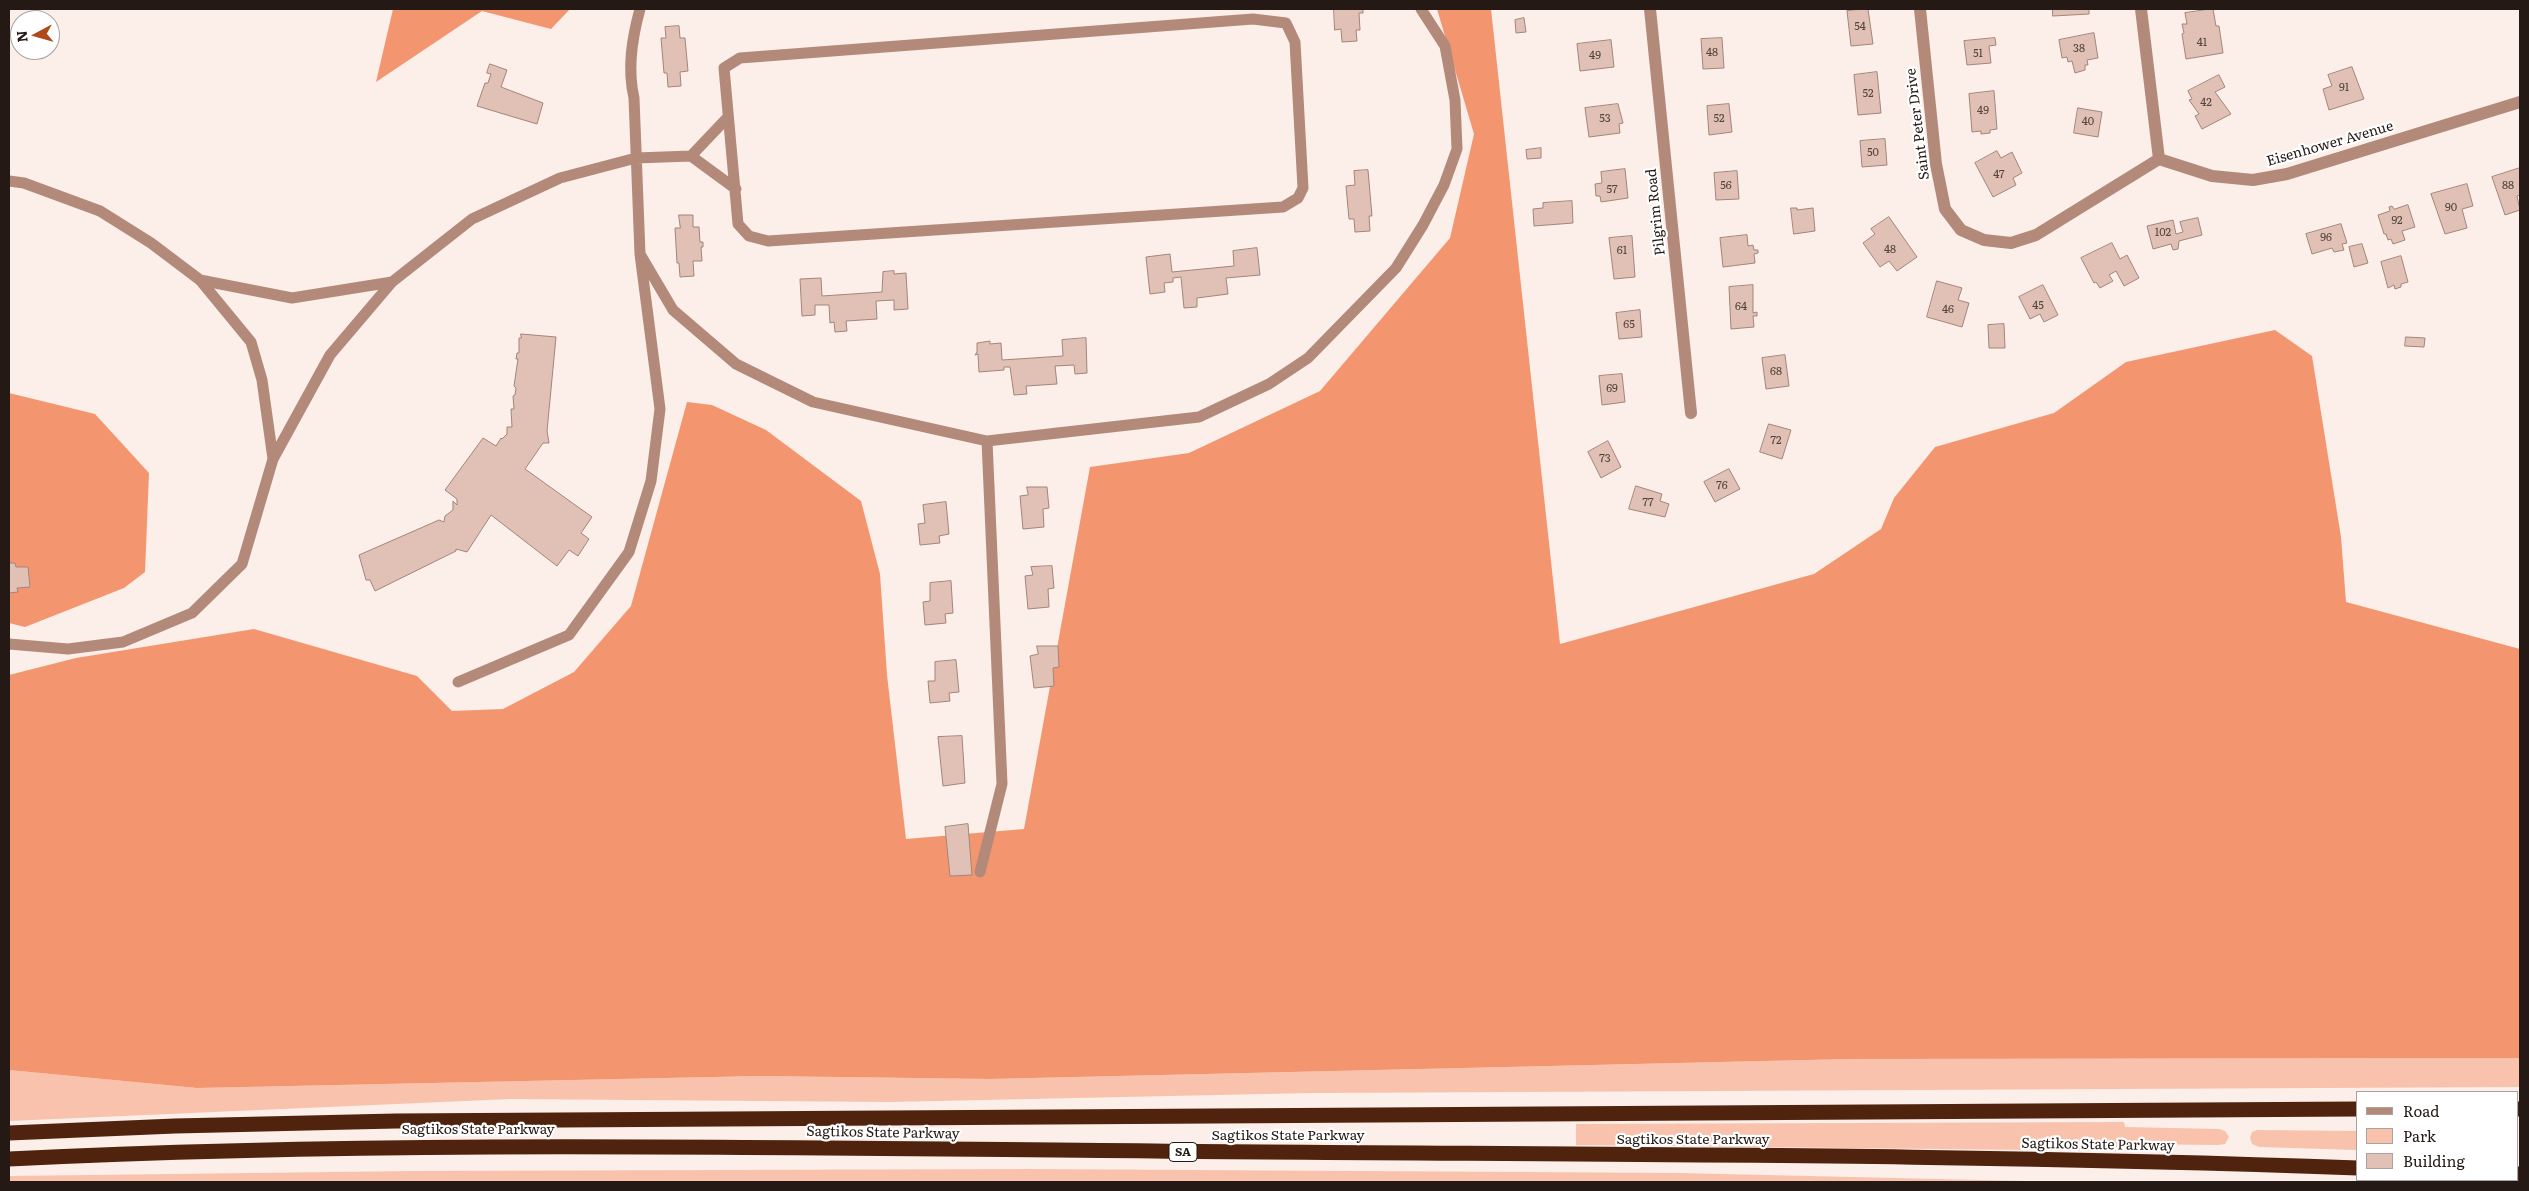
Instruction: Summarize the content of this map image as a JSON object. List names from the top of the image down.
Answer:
{
  "streets": {
    "highway": ["Sagtikos State Parkway", "SA"],
    "street": ["Saint Peter Drive", "Eisenhower Avenue", "Pilgrim Road"]
  },
  "crossings": [
    ["Saint Peter Drive", "Eisenhower Avenue"]
  ],
  "house_numbers": [
    "54",
    "41",
    "38",
    "48",
    "51",
    "49",
    "91",
    "52",
    "42",
    "49",
    "53",
    "52",
    "40",
    "50",
    "47",
    "56",
    "88",
    "57",
    "90",
    "92",
    "102",
    "96",
    "48",
    "61",
    "45",
    "64",
    "46",
    "65",
    "68",
    "69",
    "72",
    "73",
    "76",
    "77"
  ],
  "legend": ["Road", "Park", "Building"],
  "north": "left"
}
